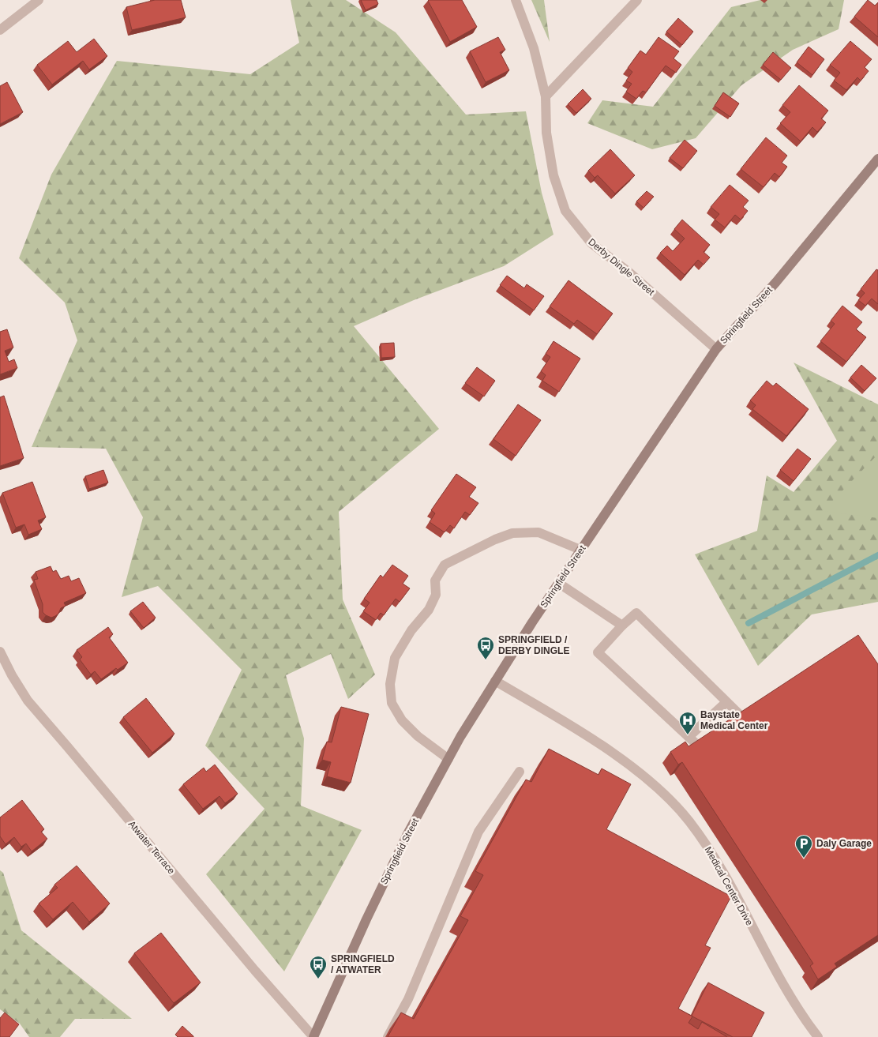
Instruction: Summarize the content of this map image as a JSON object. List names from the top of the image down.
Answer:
{
  "streets": {
    "main road": ["Springfield Street"],
    "street": ["Derby Dingle Street", "Atwater Terrace", "Medical Center Drive"]
  },
  "crossings": [
    ["Derby Dingle Street", "Springfield Street"],
    ["Springfield Street", "Atwater Terrace"],
    ["Springfield Street", "Medical Center Drive"]
  ],
  "places": {
    "bus stop": ["SPRINGFIELD / DERBY DINGLE", "SPRINGFIELD / ATWATER"],
    "hospital": ["Baystate Medical Center"],
    "parking": ["Daly Garage"]
  }
}
